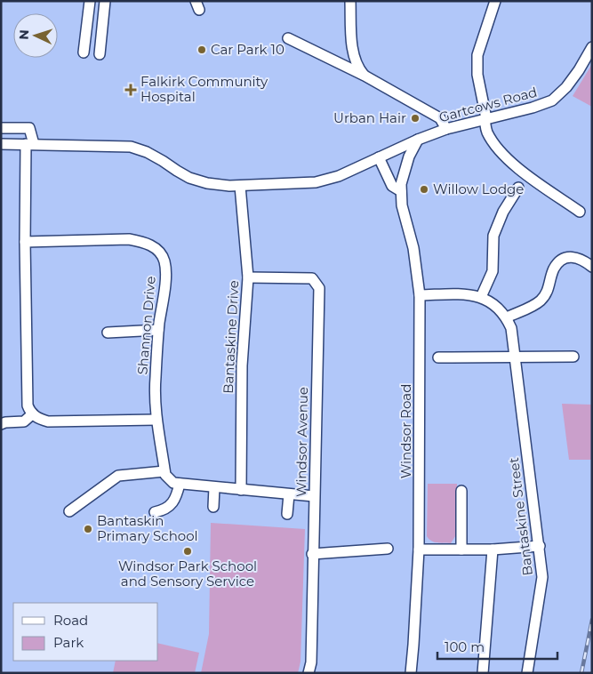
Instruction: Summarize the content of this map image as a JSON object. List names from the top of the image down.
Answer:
{
  "streets": {
    "street": [
      "Gartcows Road",
      "Shannon Drive",
      "Bantaskine Drive",
      "Windsor Road",
      "Windsor Avenue",
      "Bantaskine Street"
    ]
  },
  "crossings": [
    ["Gartcows Road", "Bantaskine Drive"],
    ["Gartcows Road", "Windsor Road"],
    ["Bantaskine Drive", "Windsor Avenue"]
  ],
  "places": {
    "other": [
      "Car Park 10",
      "Urban Hair",
      "Willow Lodge",
      "Bantaskin Primary School",
      "Windsor Park School and Sensory Service"
    ],
    "health": ["Falkirk Community Hospital"]
  },
  "legend": ["Road", "Park"],
  "scale_bar": "100 m",
  "north": "left"
}
